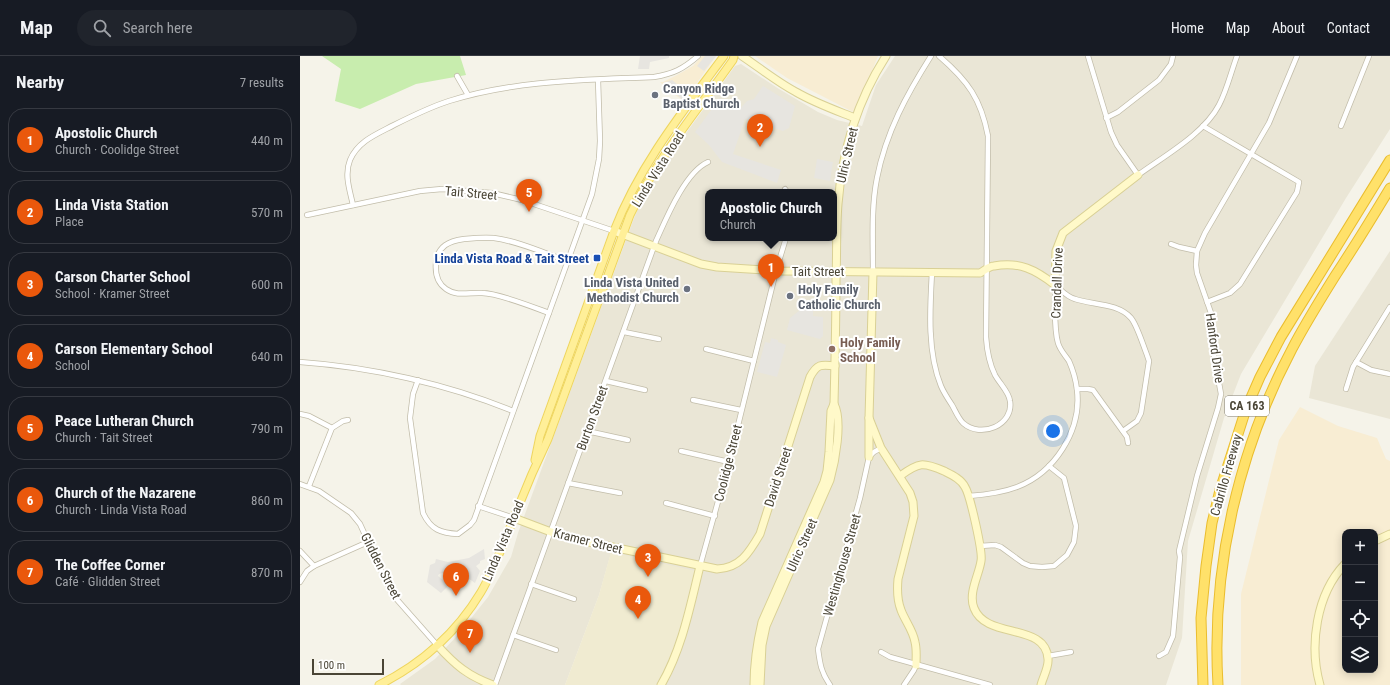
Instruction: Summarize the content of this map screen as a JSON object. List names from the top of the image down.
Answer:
{
  "streets": {
    "highway": ["CA 163", "Cabrillo Freeway"],
    "main road": ["Linda Vista Road"],
    "street": [
      "Ulric Street",
      "Tait Street",
      "Crandall Drive",
      "Hanford Drive",
      "Burton Street",
      "Coolidge Street",
      "David Street",
      "Kramer Street",
      "Westinghouse Street",
      "Glidden Street"
    ]
  },
  "crossings": [
    ["Ulric Street", "Tait Street"],
    ["Ulric Street", "David Street"],
    ["Linda Vista Road", "Tait Street"],
    ["Linda Vista Road", "Kramer Street"],
    ["Linda Vista Road", "Glidden Street"],
    ["Tait Street", "Crandall Drive"],
    ["Tait Street", "Burton Street"],
    ["Tait Street", "Coolidge Street"],
    ["Burton Street", "Kramer Street"],
    ["Burton Street", "Glidden Street"],
    ["Coolidge Street", "David Street"],
    ["Coolidge Street", "Kramer Street"],
    ["David Street", "Kramer Street"]
  ],
  "places": {
    "other": [
      "Canyon Ridge Baptist Church",
      "Linda Vista United Methodist Church",
      "Holy Family Catholic Church",
      "Holy Family School"
    ],
    "transit": ["Linda Vista Road & Tait Street"]
  },
  "scale_bar": "100 m",
  "page": {
    "header": "Map",
    "search": "Search here",
    "nav": [
      "Home",
      "Map",
      "About",
      "Contact"
    ],
    "heading": ["Nearby", "7 results"],
    "list": [
      {
        "mark": "1",
        "name": "Apostolic Church",
        "note": "Church · Coolidge Street",
        "value": "440 m"
      },
      {
        "mark": "2",
        "name": "Linda Vista Station",
        "note": "Place",
        "value": "570 m"
      },
      {
        "mark": "3",
        "name": "Carson Charter School",
        "note": "School · Kramer Street",
        "value": "600 m"
      },
      {
        "mark": "4",
        "name": "Carson Elementary School",
        "note": "School",
        "value": "640 m"
      },
      {
        "mark": "5",
        "name": "Peace Lutheran Church",
        "note": "Church · Tait Street",
        "value": "790 m"
      },
      {
        "mark": "6",
        "name": "Church of the Nazarene",
        "note": "Church · Linda Vista Road",
        "value": "860 m"
      },
      {
        "mark": "7",
        "name": "The Coffee Corner",
        "note": "Café · Glidden Street",
        "value": "870 m"
      }
    ],
    "pins": [
      "2",
      "5",
      "1",
      "3",
      "6",
      "4",
      "7"
    ],
    "popup": ["Apostolic Church", "Church"],
    "map_buttons": ["+", "−"],
    "scale": "100 m"
  }
}
